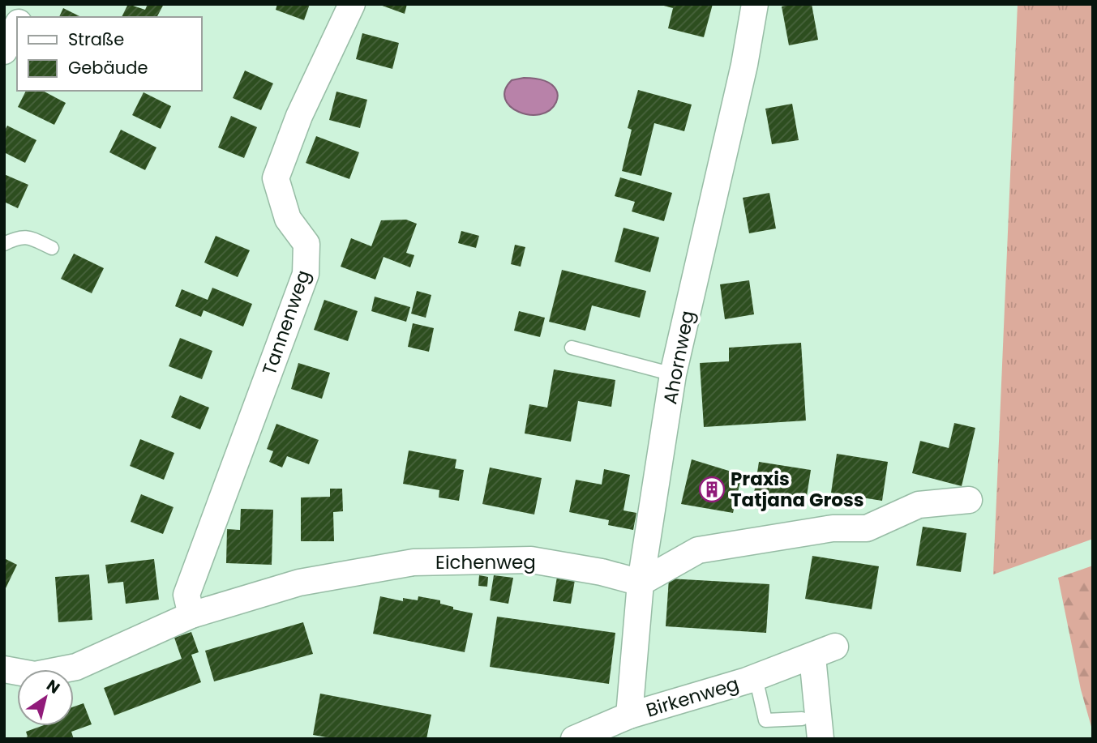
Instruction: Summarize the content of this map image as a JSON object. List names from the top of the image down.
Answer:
{
  "streets": {
    "street": [
      "Tannenweg",
      "Ahornweg",
      "Eichenweg",
      "Birkenweg"
    ]
  },
  "crossings": [
    ["Tannenweg", "Eichenweg"],
    ["Ahornweg", "Eichenweg"],
    ["Ahornweg", "Birkenweg"]
  ],
  "places": {
    "building": ["Praxis Tatjana Gross"]
  },
  "legend": ["Straße", "Gebäude"],
  "north": "top right"
}
